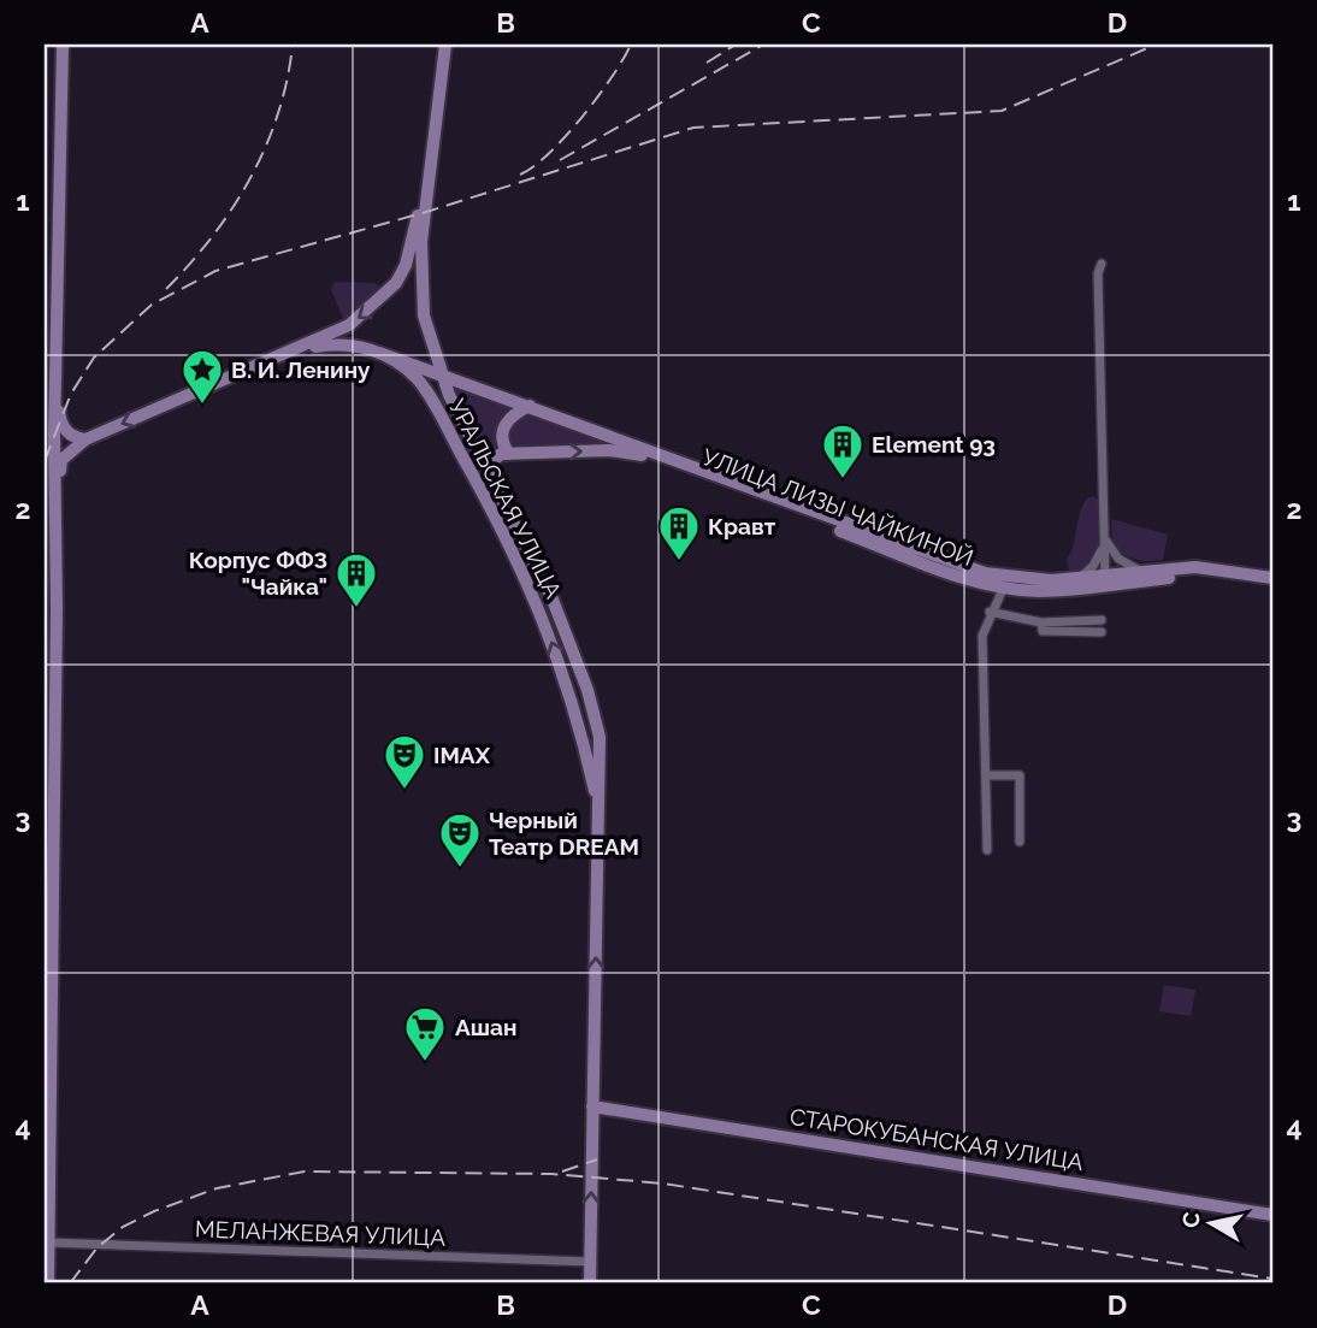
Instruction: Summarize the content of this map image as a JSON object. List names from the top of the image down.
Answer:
{
  "streets": {
    "main road": ["УРАЛЬСКАЯ УЛИЦА", "УЛИЦА ЛИЗЫ ЧАЙКИНОЙ", "СТАРОКУБАНСКАЯ УЛИЦА"],
    "street": ["МЕЛАНЖЕВАЯ УЛИЦА"]
  },
  "crossings": [
    ["УРАЛЬСКАЯ УЛИЦА", "СТАРОКУБАНСКАЯ УЛИЦА"],
    ["УРАЛЬСКАЯ УЛИЦА", "МЕЛАНЖЕВАЯ УЛИЦА"]
  ],
  "places": {
    "place": ["В. И. Ленину"],
    "building": ["Element 93", "Кравт", "Корпус ФФЗ \"Чайка\""],
    "theatre": ["IMAX", "Черный Театр DREAM"],
    "supermarket": ["Ашан"]
  },
  "north": "left",
  "grid": {
    "columns": [
      "A",
      "B",
      "C",
      "D"
    ],
    "rows": [
      "1",
      "2",
      "3",
      "4"
    ]
  }
}
